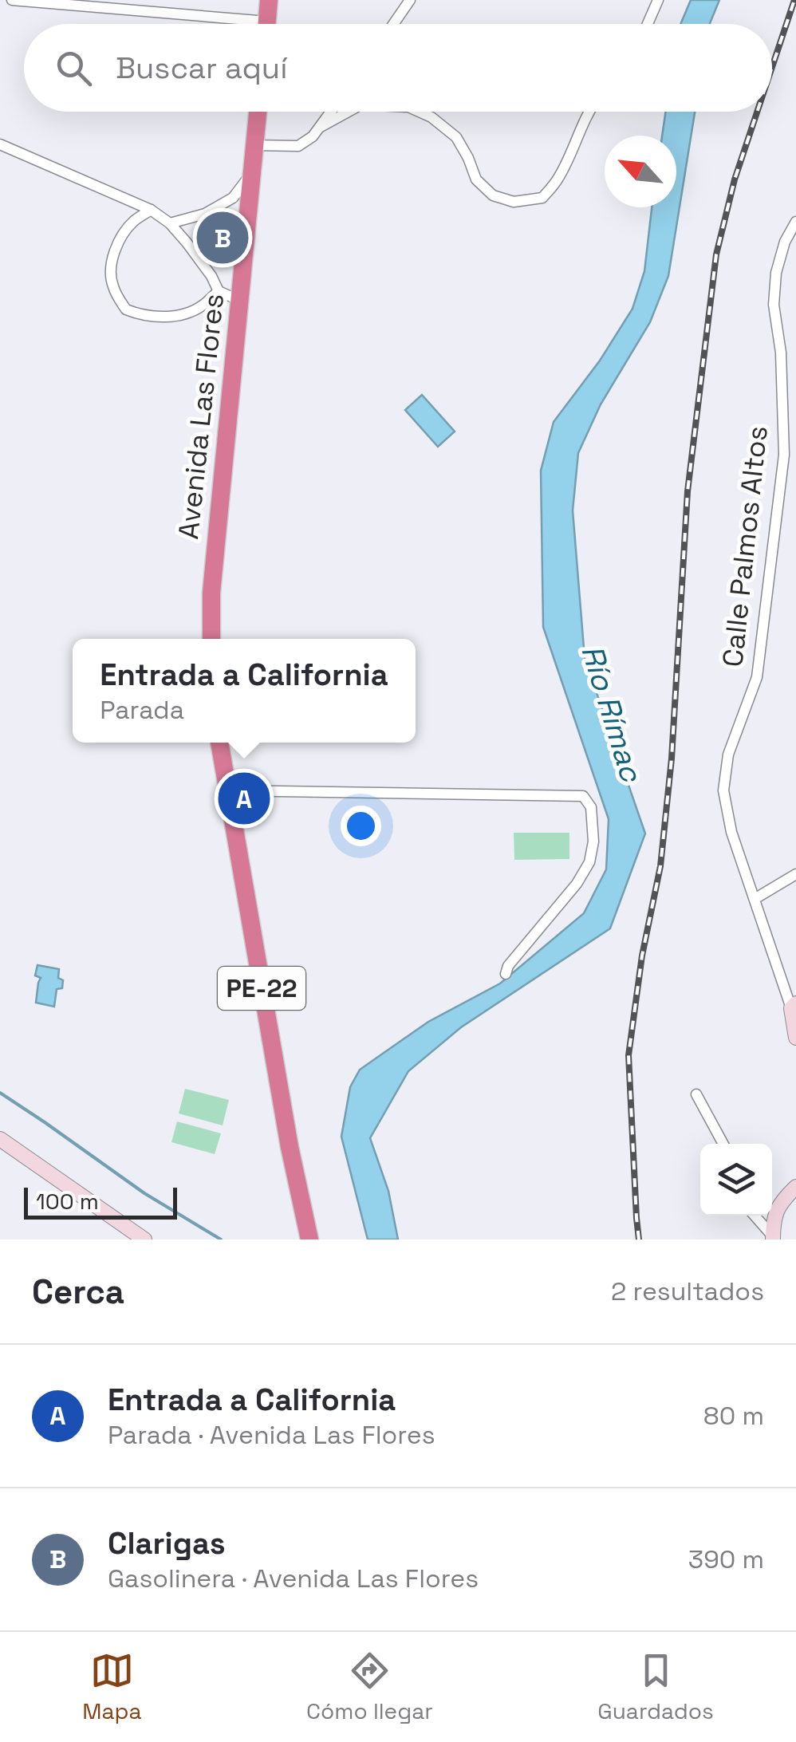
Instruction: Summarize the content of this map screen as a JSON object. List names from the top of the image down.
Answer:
{
  "streets": {
    "highway": ["Avenida Las Flores", "PE-22"],
    "street": ["Calle Palmos Altos"]
  },
  "water": ["Río Rímac"],
  "scale_bar": "100 m",
  "north": "top left",
  "page": {
    "search": "Buscar aquí",
    "pins": ["B", "A"],
    "popup": ["Entrada a California", "Parada"],
    "scale": "100 m",
    "heading": ["Cerca", "2 resultados"],
    "list": [
      {
        "mark": "A",
        "name": "Entrada a California",
        "note": "Parada · Avenida Las Flores",
        "value": "80 m"
      },
      {
        "mark": "B",
        "name": "Clarigas",
        "note": "Gasolinera · Avenida Las Flores",
        "value": "390 m"
      }
    ],
    "nav": ["Mapa", "Cómo llegar", "Guardados"]
  }
}
